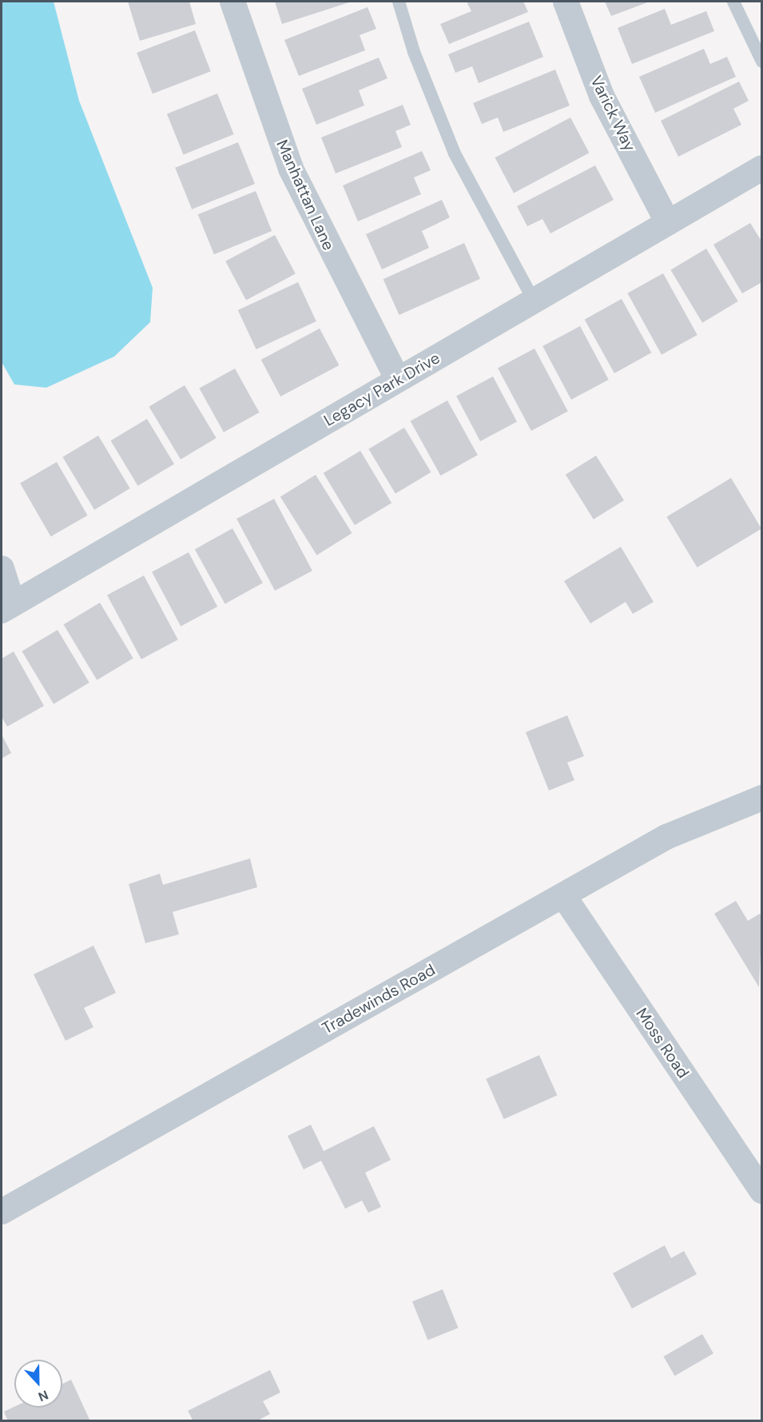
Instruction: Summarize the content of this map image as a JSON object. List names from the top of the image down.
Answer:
{
  "streets": {
    "street": [
      "Varick Way",
      "Manhattan Lane",
      "Legacy Park Drive",
      "Tradewinds Road",
      "Moss Road"
    ]
  },
  "crossings": [
    ["Varick Way", "Legacy Park Drive"],
    ["Manhattan Lane", "Legacy Park Drive"],
    ["Tradewinds Road", "Moss Road"]
  ],
  "north": "bottom"
}
